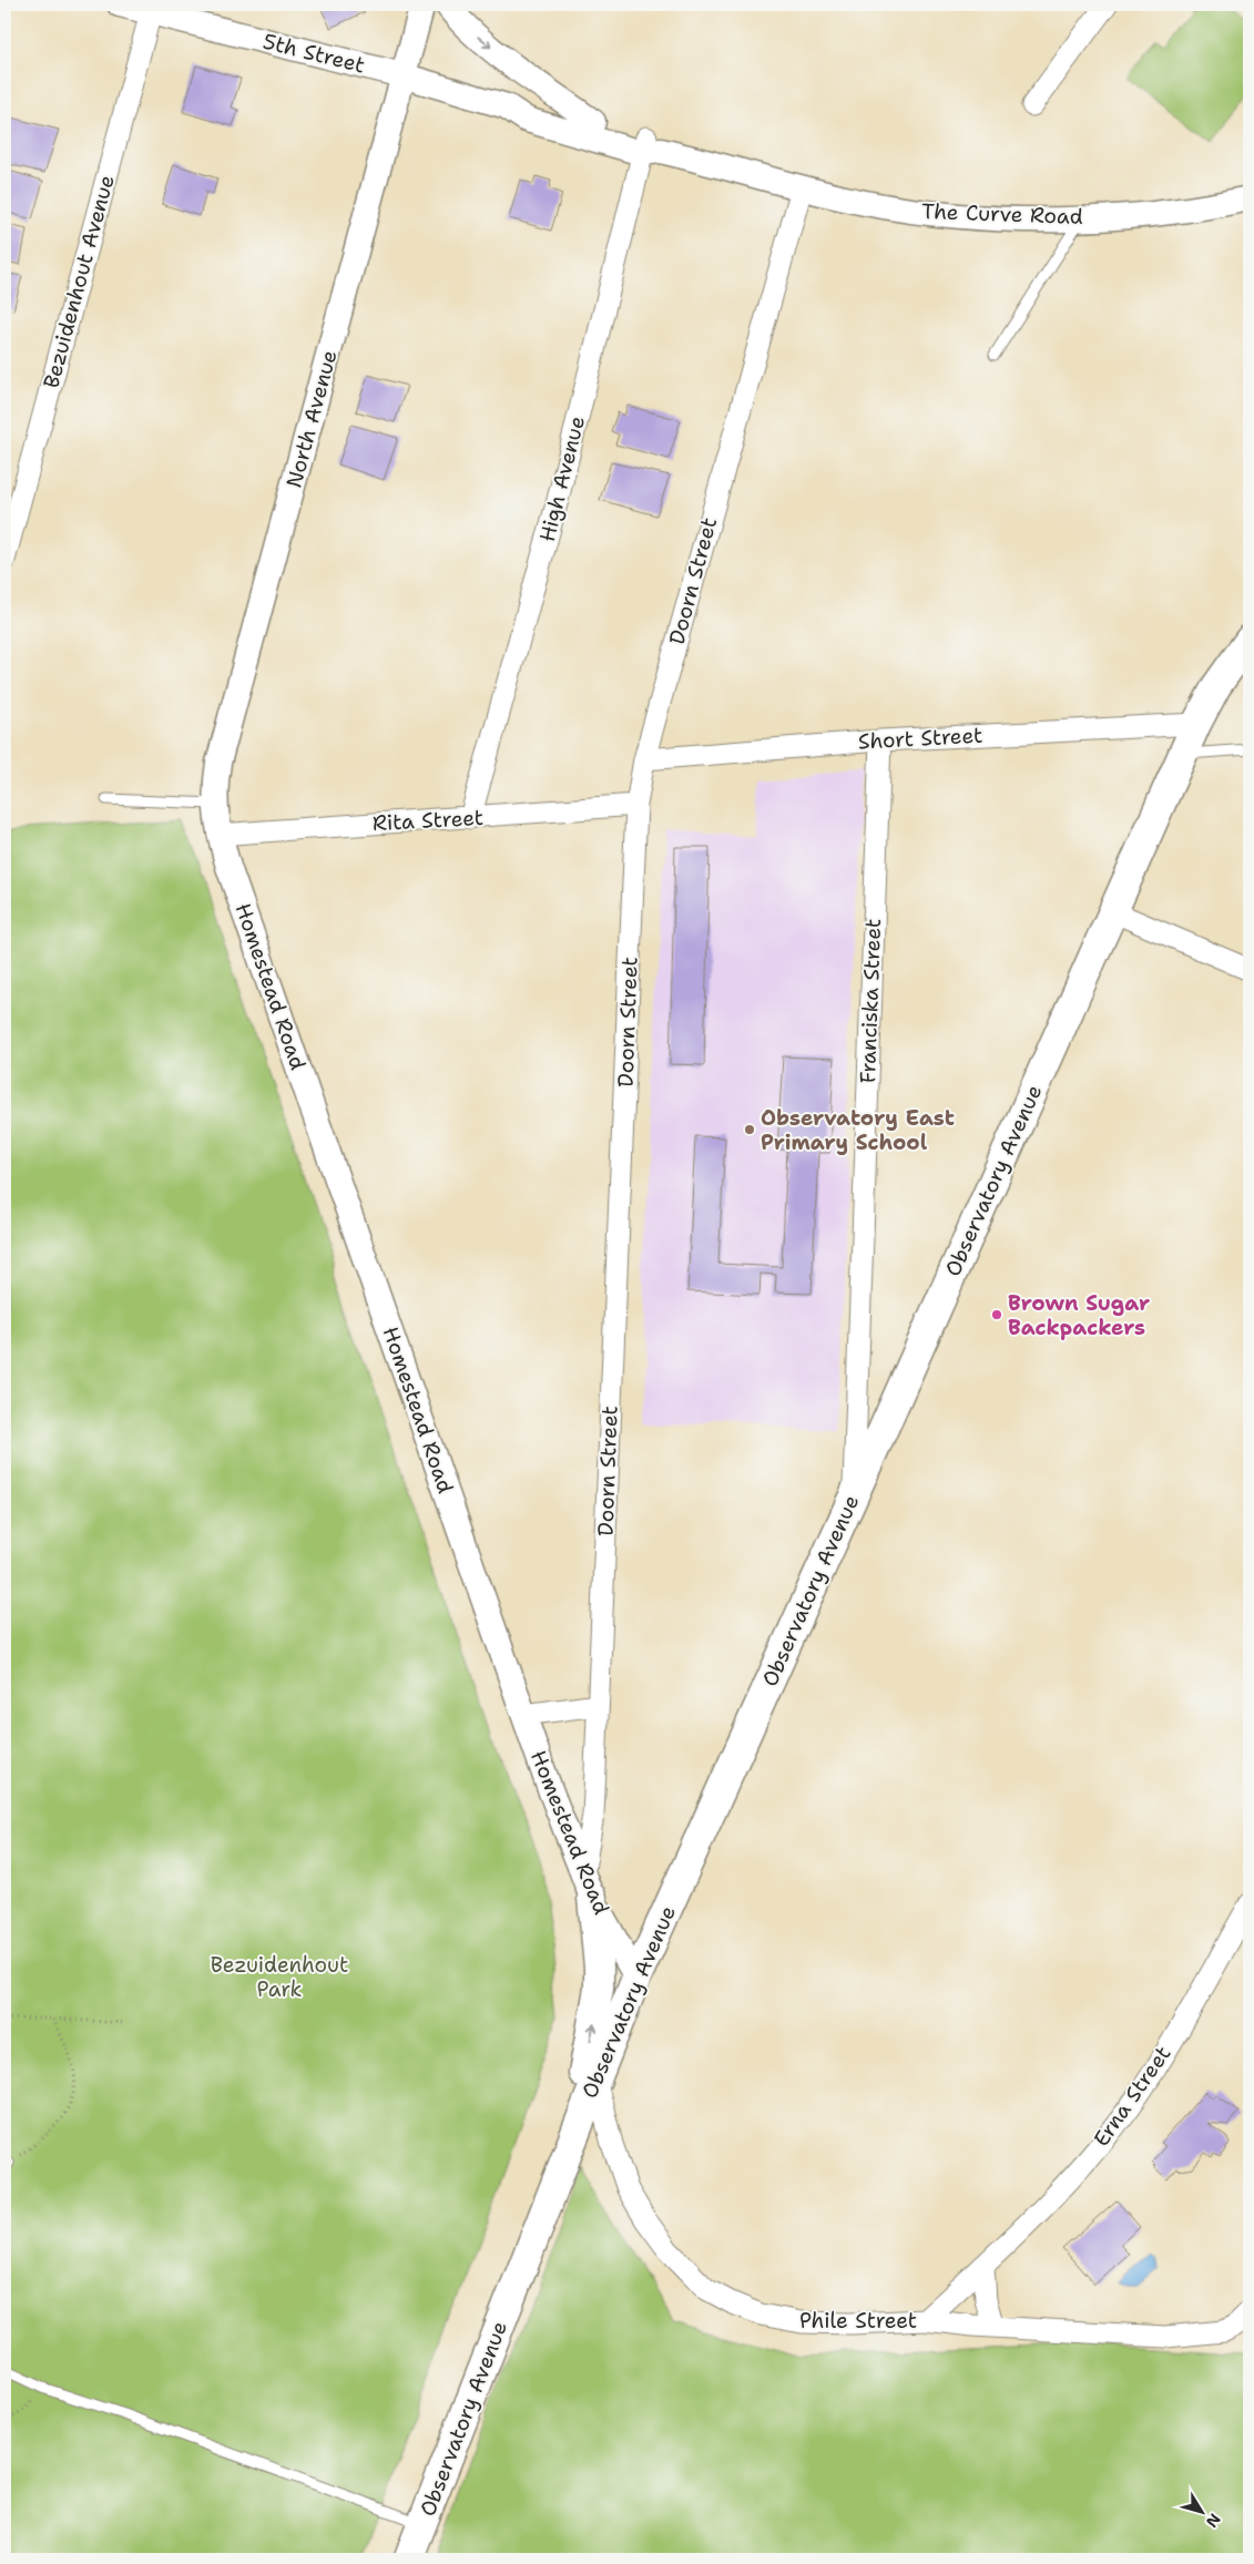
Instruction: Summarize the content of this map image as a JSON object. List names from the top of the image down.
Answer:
{
  "streets": {
    "main road": ["Observatory Avenue"],
    "street": [
      "5th Street",
      "The Curve Road",
      "Bezuidenhout Avenue",
      "North Avenue",
      "High Avenue",
      "Doorn Street",
      "Short Street",
      "Rita Street",
      "Homestead Road",
      "Franciska Street",
      "Erna Street",
      "Phile Street"
    ]
  },
  "crossings": [
    ["5th Street", "The Curve Road"],
    ["5th Street", "Bezuidenhout Avenue"],
    ["5th Street", "North Avenue"],
    ["5th Street", "High Avenue"],
    ["The Curve Road", "High Avenue"],
    ["The Curve Road", "Doorn Street"],
    ["North Avenue", "Rita Street"],
    ["North Avenue", "Homestead Road"],
    ["High Avenue", "Rita Street"],
    ["Doorn Street", "Short Street"],
    ["Doorn Street", "Rita Street"],
    ["Doorn Street", "Homestead Road"],
    ["Short Street", "Franciska Street"],
    ["Short Street", "Observatory Avenue"],
    ["Rita Street", "Homestead Road"],
    ["Homestead Road", "Observatory Avenue"],
    ["Franciska Street", "Observatory Avenue"],
    ["Observatory Avenue", "Phile Street"],
    ["Erna Street", "Phile Street"]
  ],
  "parks": ["Bezuidenhout Park"],
  "places": ["Observatory East Primary School", "Brown Sugar Backpackers"],
  "north": "bottom right"
}
